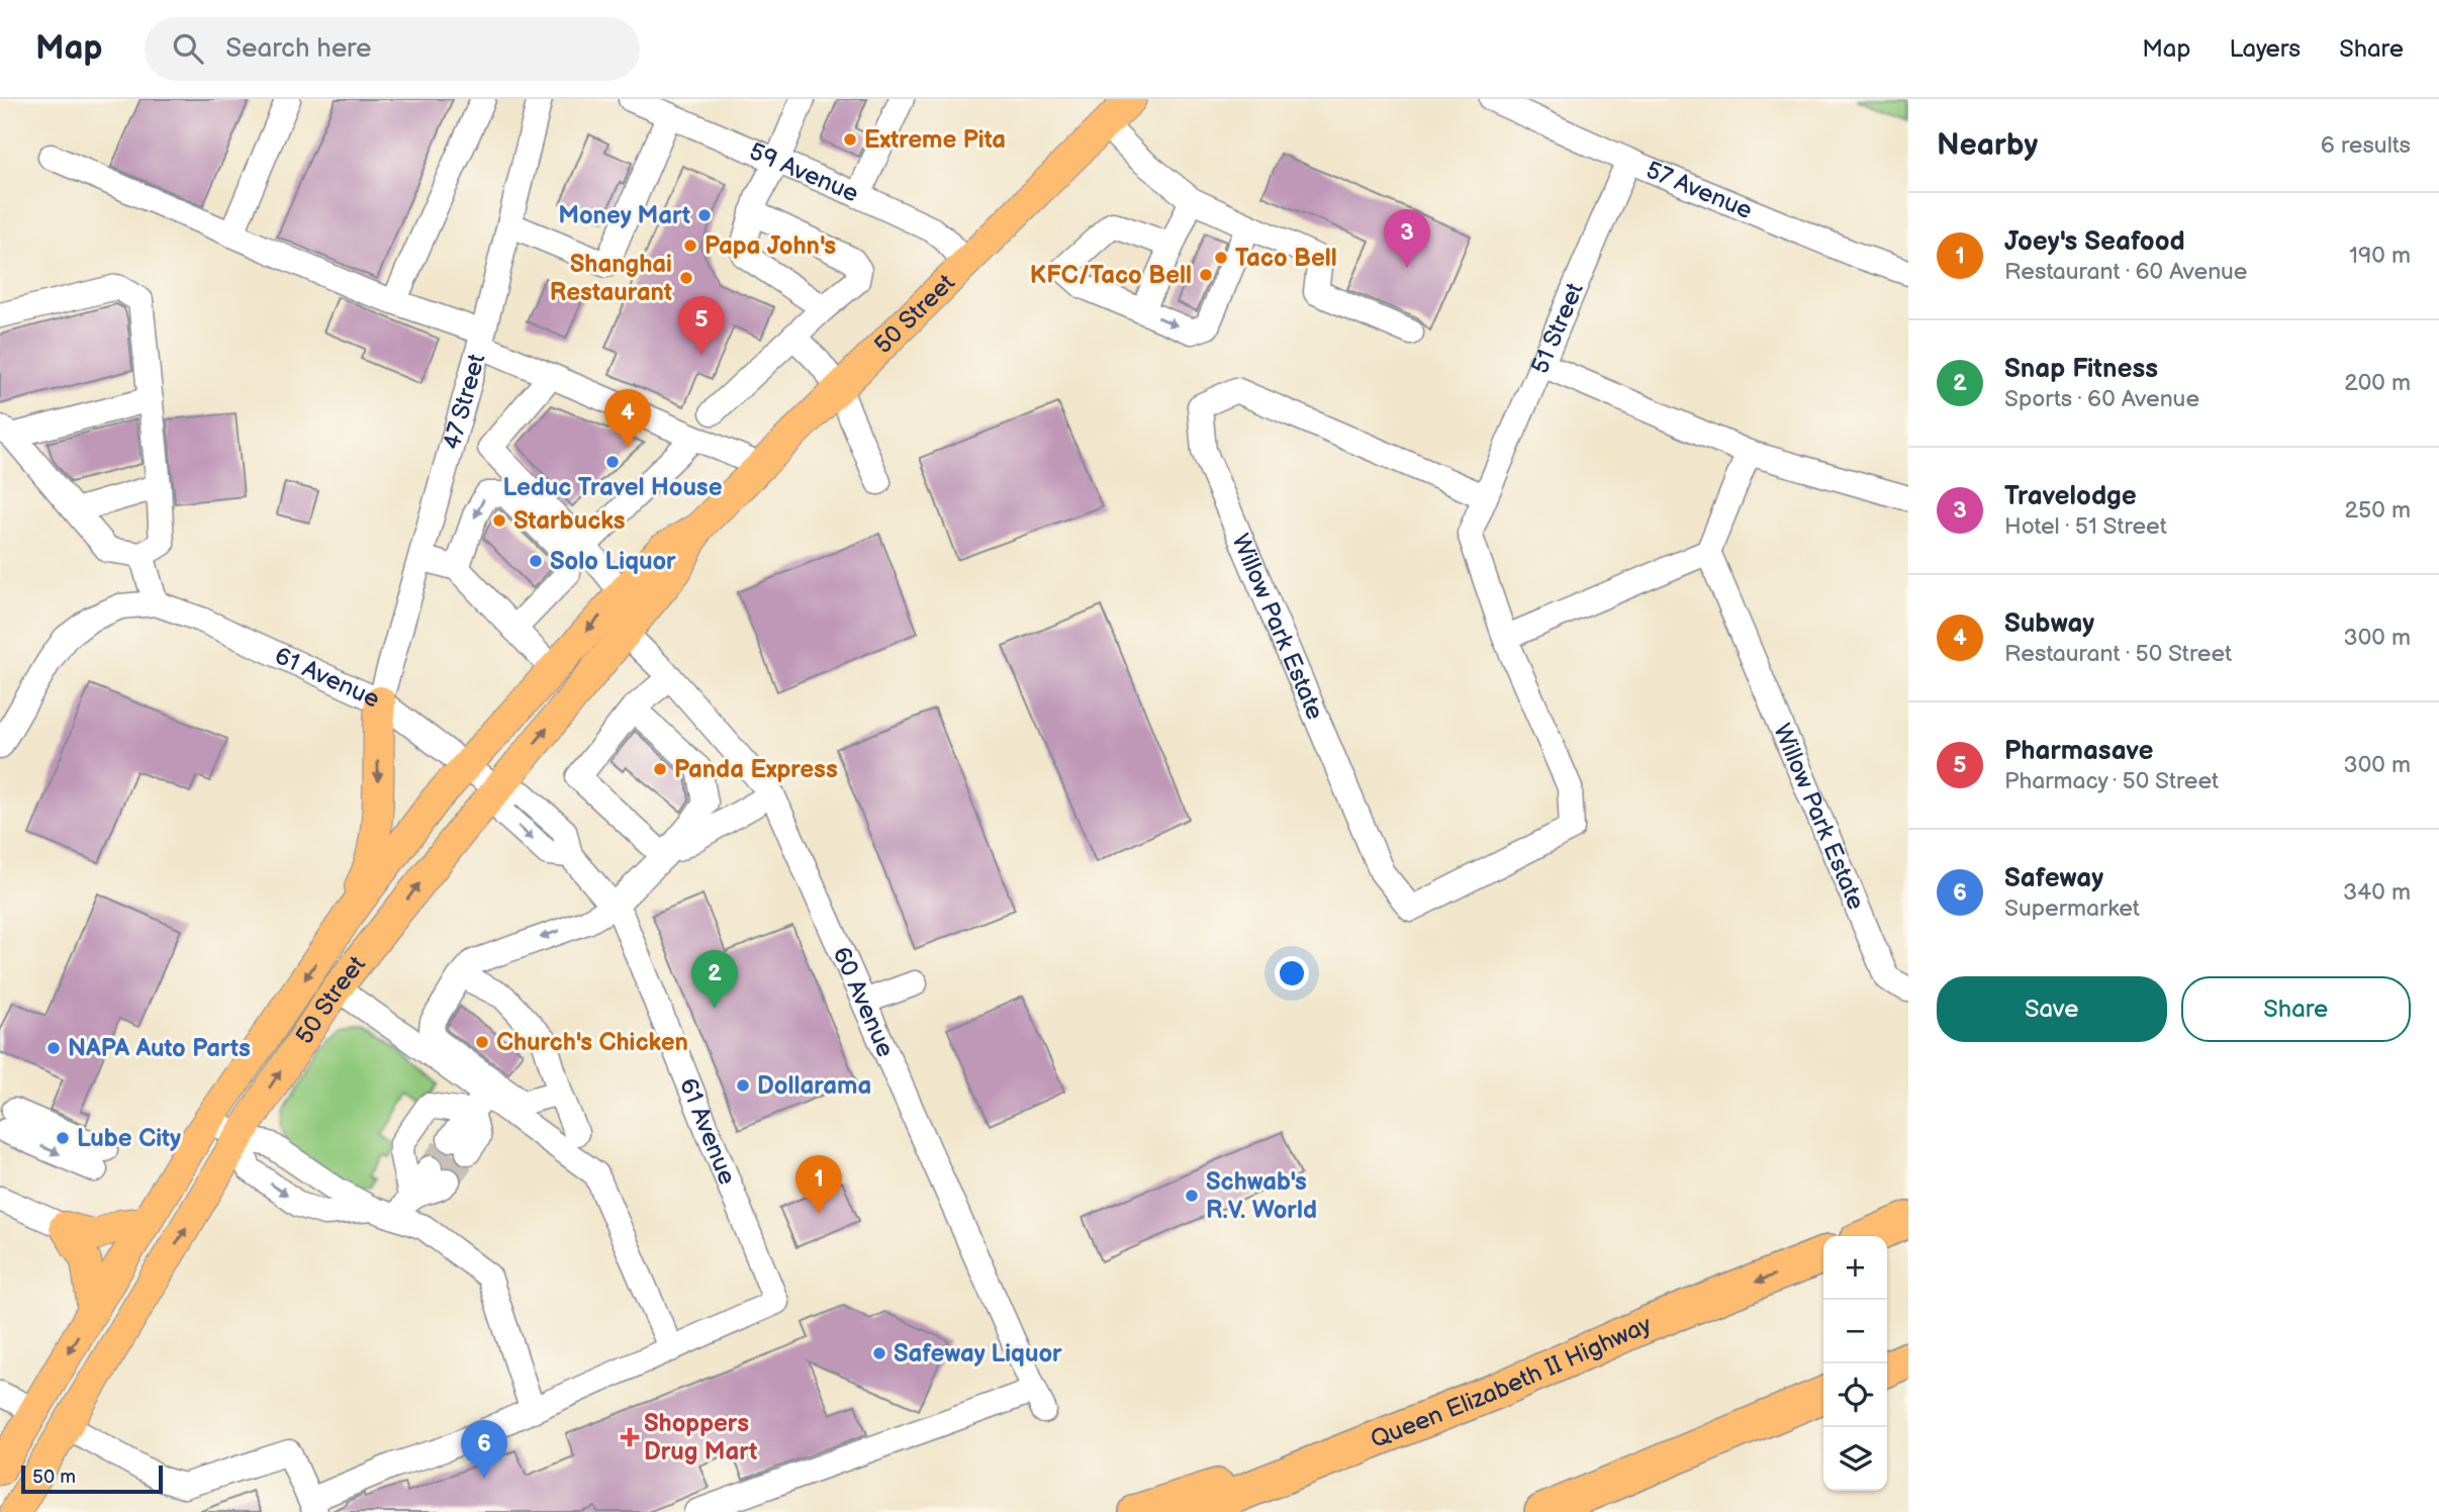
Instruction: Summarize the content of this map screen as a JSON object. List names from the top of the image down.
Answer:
{
  "streets": {
    "highway": ["Queen Elizabeth II Highway"],
    "main road": ["50 Street"],
    "street": [
      "59 Avenue",
      "57 Avenue",
      "51 Street",
      "47 Street",
      "Willow Park Estate",
      "61 Avenue",
      "60 Avenue"
    ]
  },
  "crossings": [
    ["59 Avenue", "50 Street"],
    ["57 Avenue", "51 Street"],
    ["50 Street", "61 Avenue"],
    ["50 Street", "60 Avenue"],
    ["51 Street", "Willow Park Estate"],
    ["47 Street", "61 Avenue"]
  ],
  "places": {
    "other": [
      "Extreme Pita",
      "Money Mart",
      "Papa John's",
      "Taco Bell",
      "KFC/Taco Bell",
      "Shanghai Restaurant",
      "Leduc Travel House",
      "Starbucks",
      "Solo Liquor",
      "Panda Express",
      "Church's Chicken",
      "NAPA Auto Parts",
      "Dollarama",
      "Lube City",
      "Schwab's R.V. World",
      "Safeway Liquor"
    ],
    "health": ["Shoppers Drug Mart"]
  },
  "scale_bar": "50 m",
  "page": {
    "header": "Map",
    "search": "Search here",
    "nav": ["Map", "Layers", "Share"],
    "heading": ["Nearby", "6 results"],
    "list": [
      {
        "mark": "1",
        "name": "Joey's Seafood",
        "note": "Restaurant · 60 Avenue",
        "value": "190 m"
      },
      {
        "mark": "2",
        "name": "Snap Fitness",
        "note": "Sports · 60 Avenue",
        "value": "200 m"
      },
      {
        "mark": "3",
        "name": "Travelodge",
        "note": "Hotel · 51 Street",
        "value": "250 m"
      },
      {
        "mark": "4",
        "name": "Subway",
        "note": "Restaurant · 50 Street",
        "value": "300 m"
      },
      {
        "mark": "5",
        "name": "Pharmasave",
        "note": "Pharmacy · 50 Street",
        "value": "300 m"
      },
      {
        "mark": "6",
        "name": "Safeway",
        "note": "Supermarket",
        "value": "340 m"
      }
    ],
    "pins": [
      "3",
      "5",
      "4",
      "2",
      "1",
      "6"
    ],
    "buttons": ["Save", "Share"],
    "map_buttons": ["+", "−"],
    "scale": "50 m"
  }
}
